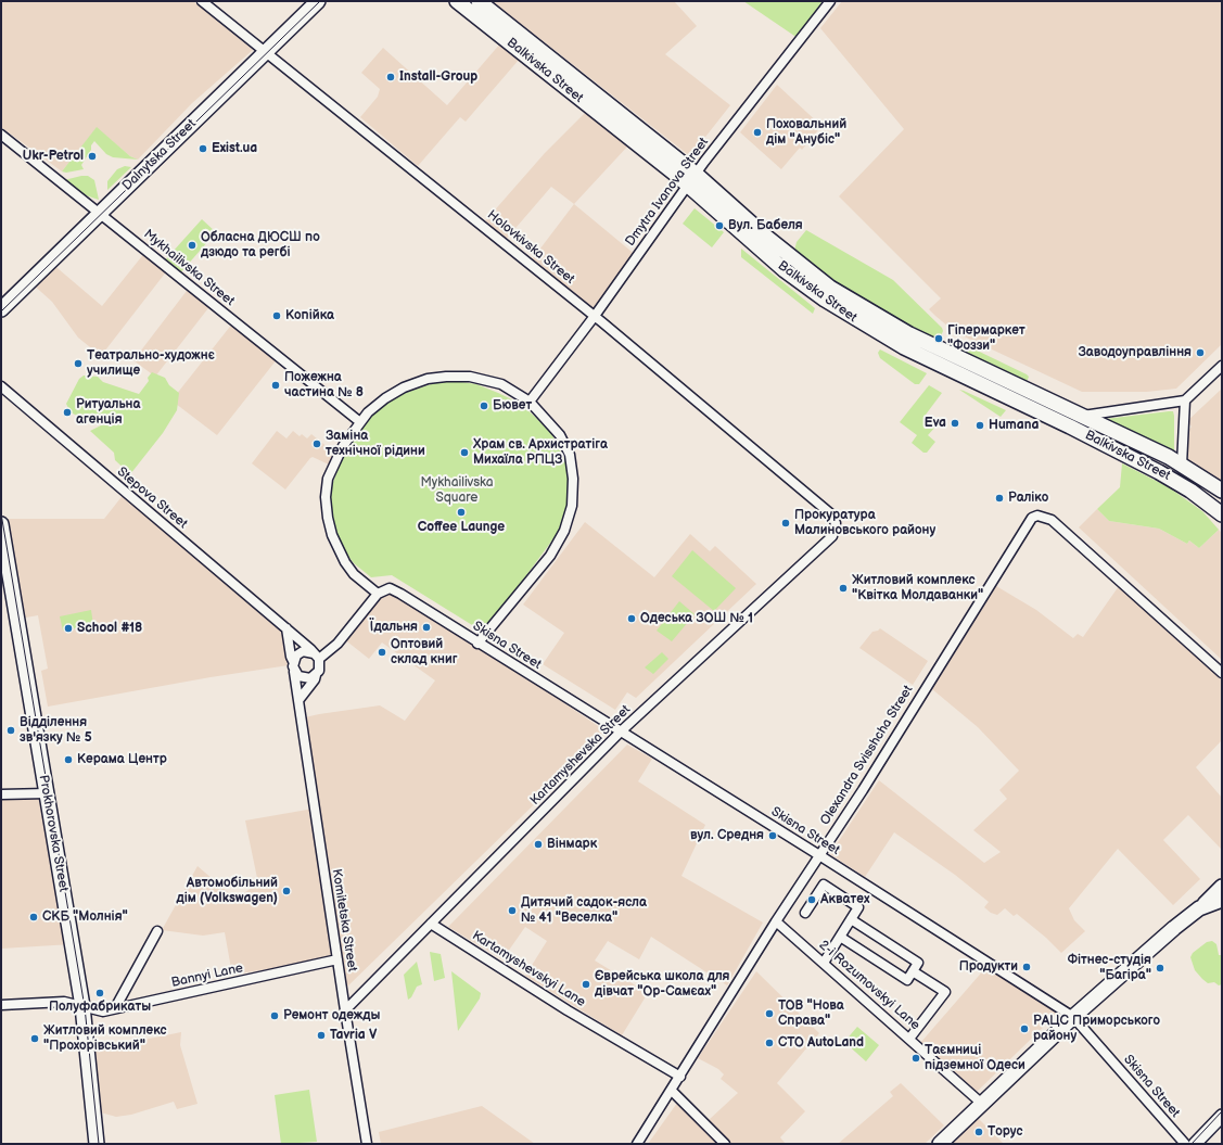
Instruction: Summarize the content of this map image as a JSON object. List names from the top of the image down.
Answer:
{
  "streets": {
    "main road": ["Balkivska Street", "Dalnytska Street", "Prokhorovska Street"],
    "street": [
      "Dmytra Ivanova Street",
      "Holovkivska Street",
      "Mykhailivska Street",
      "Stepova Street",
      "Skisna Street",
      "Kartamyshevska Street",
      "Olexandra Svisshcha Street",
      "Komitetska Street",
      "Kartamyshevskyi Lane",
      "Bannyi Lane",
      "2-i Rozumovskyi Lane"
    ]
  },
  "crossings": [
    ["Balkivska Street", "Dmytra Ivanova Street"],
    ["Dalnytska Street", "Holovkivska Street"],
    ["Dalnytska Street", "Mykhailivska Street"],
    ["Dmytra Ivanova Street", "Holovkivska Street"],
    ["Holovkivska Street", "Kartamyshevska Street"],
    ["Stepova Street", "Komitetska Street"],
    ["Skisna Street", "Kartamyshevska Street"],
    ["Skisna Street", "Olexandra Svisshcha Street"],
    ["Kartamyshevska Street", "Komitetska Street"],
    ["Kartamyshevska Street", "Kartamyshevskyi Lane"],
    ["Olexandra Svisshcha Street", "Kartamyshevskyi Lane"],
    ["Olexandra Svisshcha Street", "2-i Rozumovskyi Lane"],
    ["Prokhorovska Street", "Bannyi Lane"],
    ["Komitetska Street", "Bannyi Lane"]
  ],
  "parks": ["Mykhailivska Square"],
  "places": [
    "Install-Group",
    "Поховальний дім \"Анубіс\"",
    "Exist.ua",
    "Ukr-Petrol",
    "Вул. Бабеля",
    "Обласна ДЮСШ по дзюдо та регбі",
    "Копійка",
    "Гіпермаркет \"Фоззи\"",
    "Заводоуправління",
    "Театрально-художнє училище",
    "Пожежна частина № 8",
    "Бювет",
    "Ритуальна агенція",
    "Eva",
    "Humana",
    "Заміна технічної рідини",
    "Храм св. Архистратіга Михаїла РПЦЗ",
    "Раліко",
    "Coffee Launge",
    "Прокуратура Малиновського району",
    "Житловий комплекс \"Квітка Молдаванки\"",
    "Одеська ЗОШ № 1",
    "Їдальня",
    "School #18",
    "Оптовий склад книг",
    "Відділення зв'язку № 5",
    "Керама Центр",
    "вул. Средня",
    "Вінмарк",
    "Автомобільний дім (Volkswagen)",
    "Акватех",
    "Дитячий садок-ясла № 41 \"Веселка\"",
    "СКБ \"Молнія\"",
    "Продукти",
    "Фітнес-студія \"Багіра\"",
    "Єврейська школа для дівчат \"Ор-Самєах\"",
    "Полуфабрикаты",
    "ТОВ \"Нова Справа\"",
    "Ремонт одежды",
    "РАЦС Приморського району",
    "Tavria V",
    "Житловий комплекс \"Прохорівський\"",
    "СТО AutoLand",
    "Таємниці підземної Одеси",
    "Торус"
  ]
}
